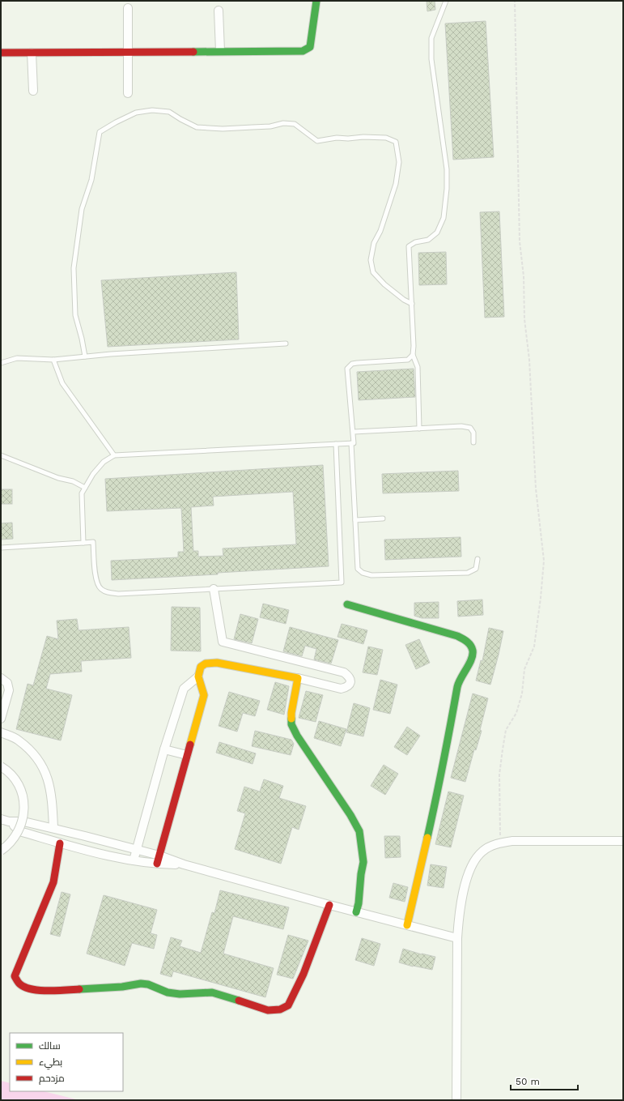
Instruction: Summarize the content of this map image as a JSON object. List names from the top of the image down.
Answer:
{
  "legend": ["سالك", "بطيء", "مزدحم"],
  "scale_bar": "50 m"
}
